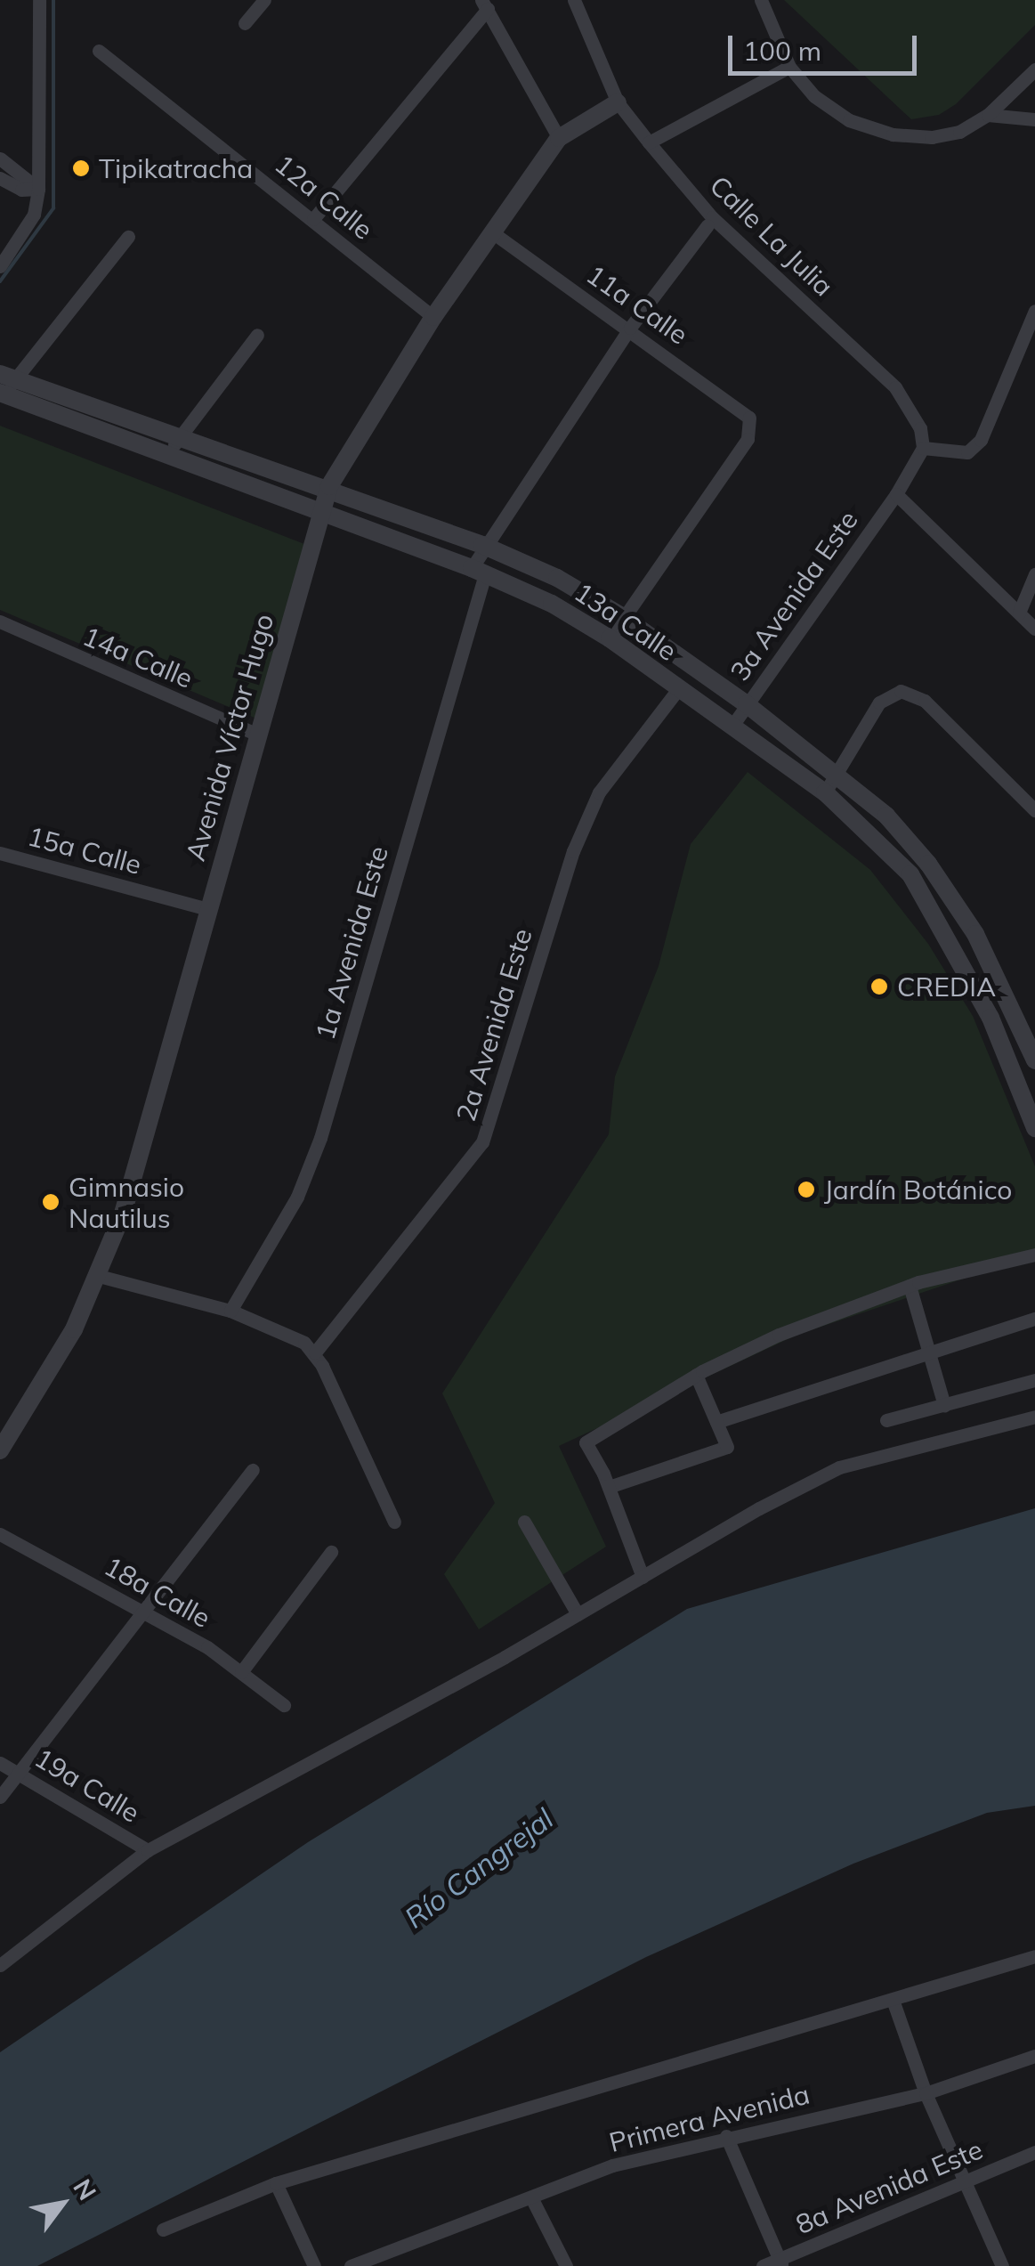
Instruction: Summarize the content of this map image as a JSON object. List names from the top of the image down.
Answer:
{
  "streets": {
    "street": [
      "12a Calle",
      "Calle La Julia",
      "11a Calle",
      "3a Avenida Este",
      "13a Calle",
      "14a Calle",
      "Avenida Víctor Hugo",
      "15a Calle",
      "1a Avenida Este",
      "2a Avenida Este",
      "18a Calle",
      "19a Calle",
      "Primera Avenida",
      "8a Avenida Este"
    ]
  },
  "crossings": [
    ["12a Calle", "Avenida Víctor Hugo"],
    ["Calle La Julia", "Avenida Víctor Hugo"],
    ["11a Calle", "13a Calle"],
    ["11a Calle", "Avenida Víctor Hugo"],
    ["11a Calle", "1a Avenida Este"],
    ["3a Avenida Este", "13a Calle"],
    ["13a Calle", "Avenida Víctor Hugo"],
    ["13a Calle", "1a Avenida Este"],
    ["13a Calle", "2a Avenida Este"],
    ["14a Calle", "Avenida Víctor Hugo"],
    ["Avenida Víctor Hugo", "15a Calle"]
  ],
  "water": ["Río Cangrejal"],
  "places": [
    "Tipikatracha",
    "CREDIA",
    "Jardín Botánico",
    "Gimnasio Nautilus"
  ],
  "scale_bar": "100 m",
  "north": "top right"
}
